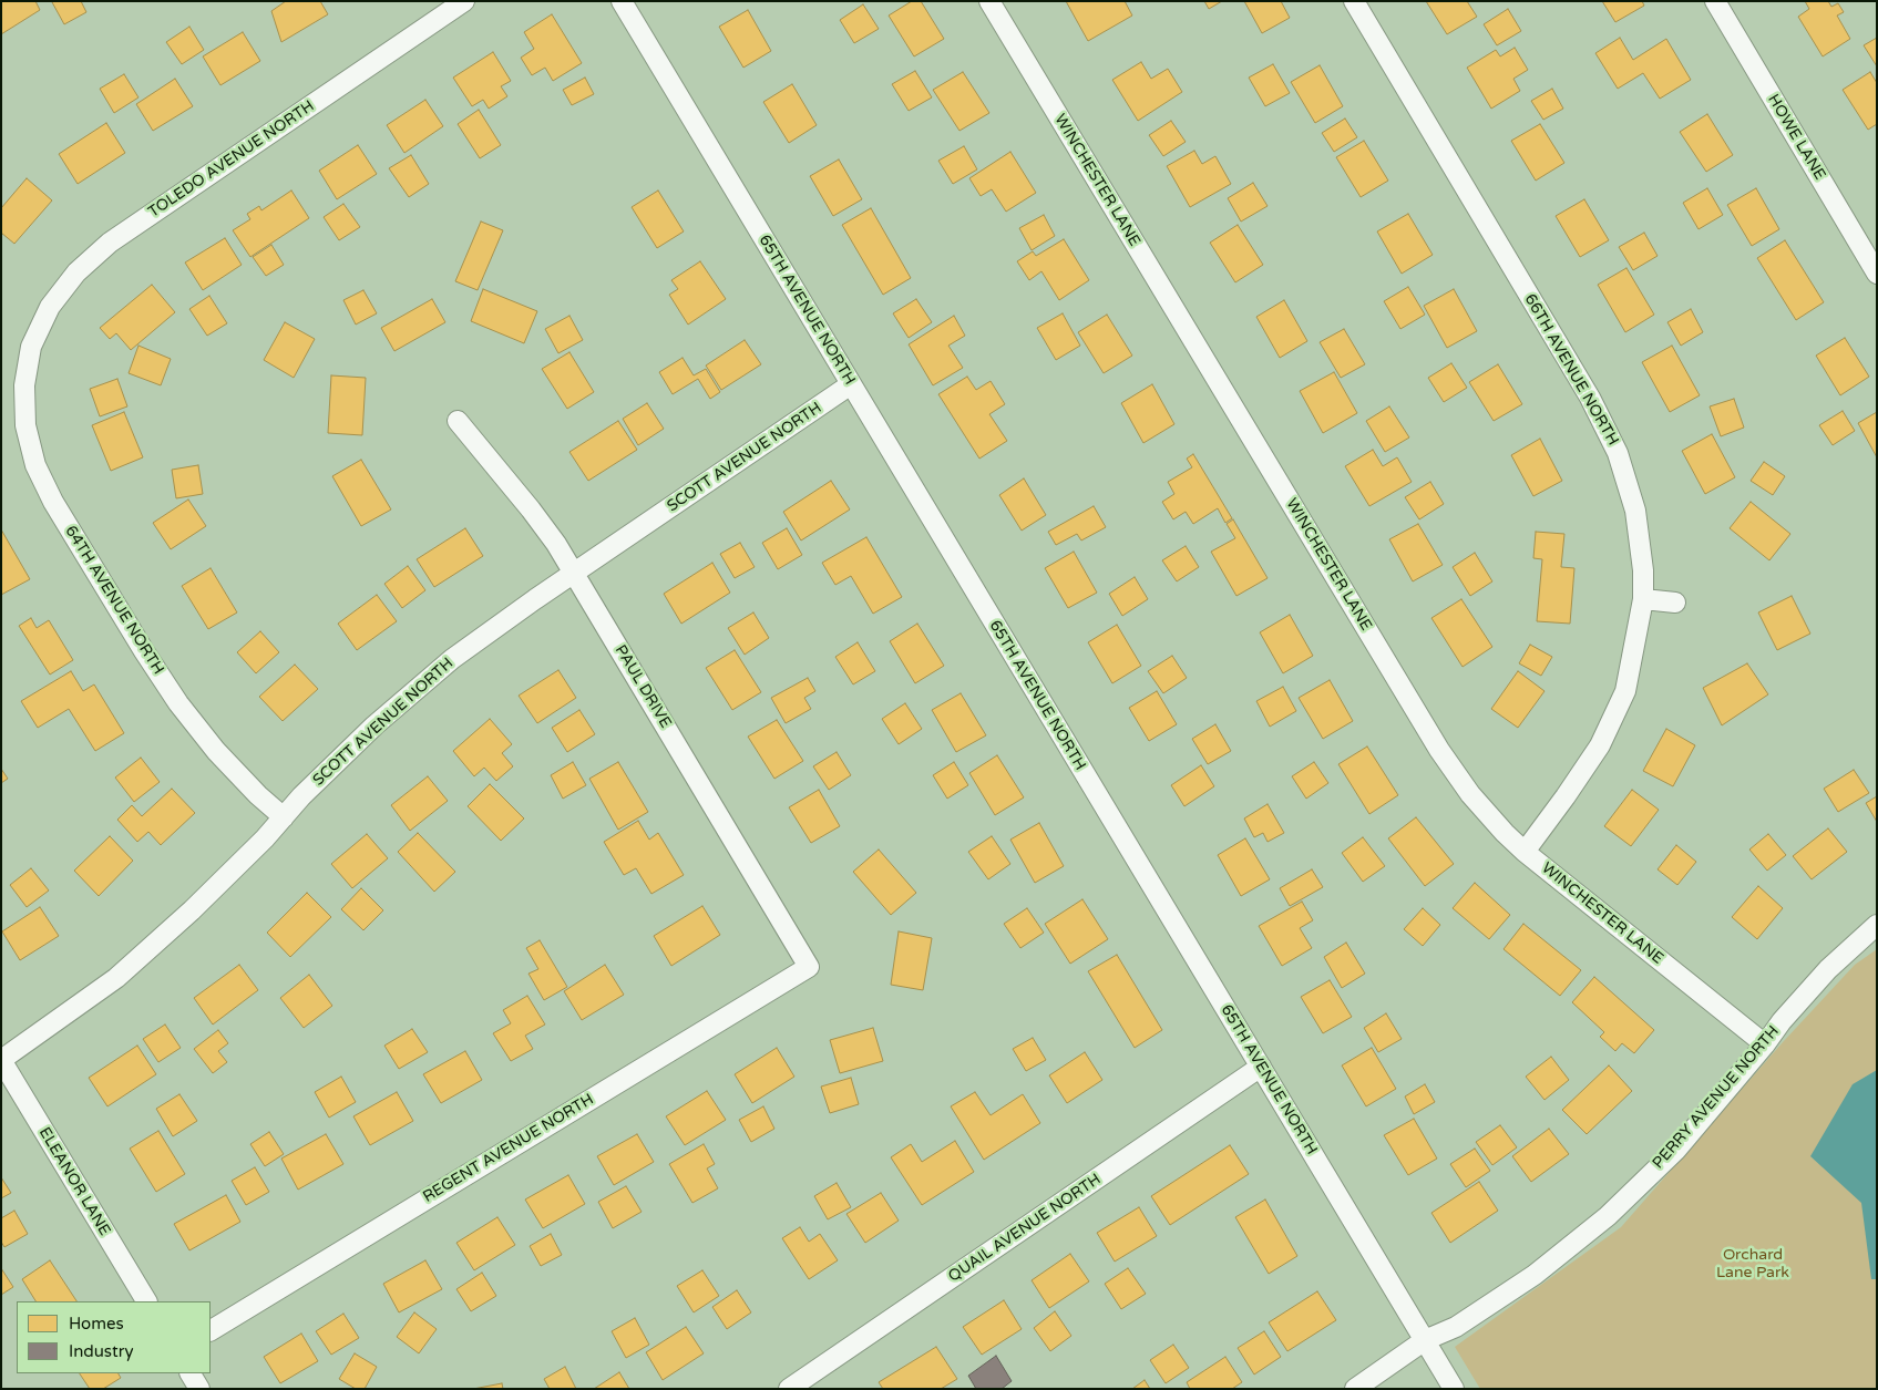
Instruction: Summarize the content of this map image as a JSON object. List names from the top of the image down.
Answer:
{
  "streets": {
    "street": [
      "HOWE LANE",
      "TOLEDO AVENUE NORTH",
      "WINCHESTER LANE",
      "65TH AVENUE NORTH",
      "66TH AVENUE NORTH",
      "SCOTT AVENUE NORTH",
      "64TH AVENUE NORTH",
      "PAUL DRIVE",
      "PERRY AVENUE NORTH",
      "REGENT AVENUE NORTH",
      "ELEANOR LANE",
      "QUAIL AVENUE NORTH"
    ]
  },
  "crossings": [
    ["TOLEDO AVENUE NORTH", "64TH AVENUE NORTH"],
    ["WINCHESTER LANE", "66TH AVENUE NORTH"],
    ["WINCHESTER LANE", "PERRY AVENUE NORTH"],
    ["65TH AVENUE NORTH", "SCOTT AVENUE NORTH"],
    ["65TH AVENUE NORTH", "PERRY AVENUE NORTH"],
    ["65TH AVENUE NORTH", "QUAIL AVENUE NORTH"],
    ["SCOTT AVENUE NORTH", "64TH AVENUE NORTH"],
    ["SCOTT AVENUE NORTH", "PAUL DRIVE"],
    ["SCOTT AVENUE NORTH", "ELEANOR LANE"],
    ["PAUL DRIVE", "REGENT AVENUE NORTH"]
  ],
  "parks": ["Orchard Lane Park"],
  "legend": ["Homes", "Industry"]
}
